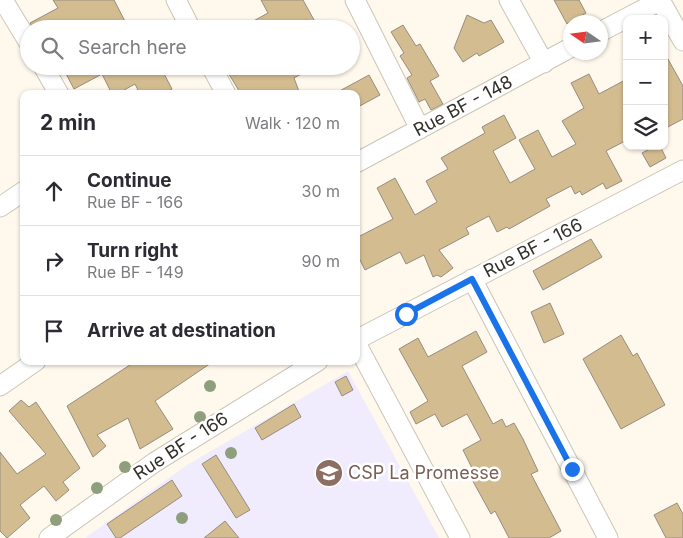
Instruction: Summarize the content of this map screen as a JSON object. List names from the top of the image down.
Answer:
{
  "streets": {
    "street": ["Rue BF - 148", "Rue BF - 166"]
  },
  "places": {
    "school or university": ["CSP La Promesse"]
  },
  "north": "left",
  "page": {
    "map_buttons": ["+", "−"],
    "search": "Search here",
    "heading": ["2 min", "Walk · 120 m"],
    "list": [
      ["Continue", "Rue BF - 166", "30 m"],
      ["Turn right", "Rue BF - 149", "90 m"],
      "Arrive at destination"
    ]
  }
}
